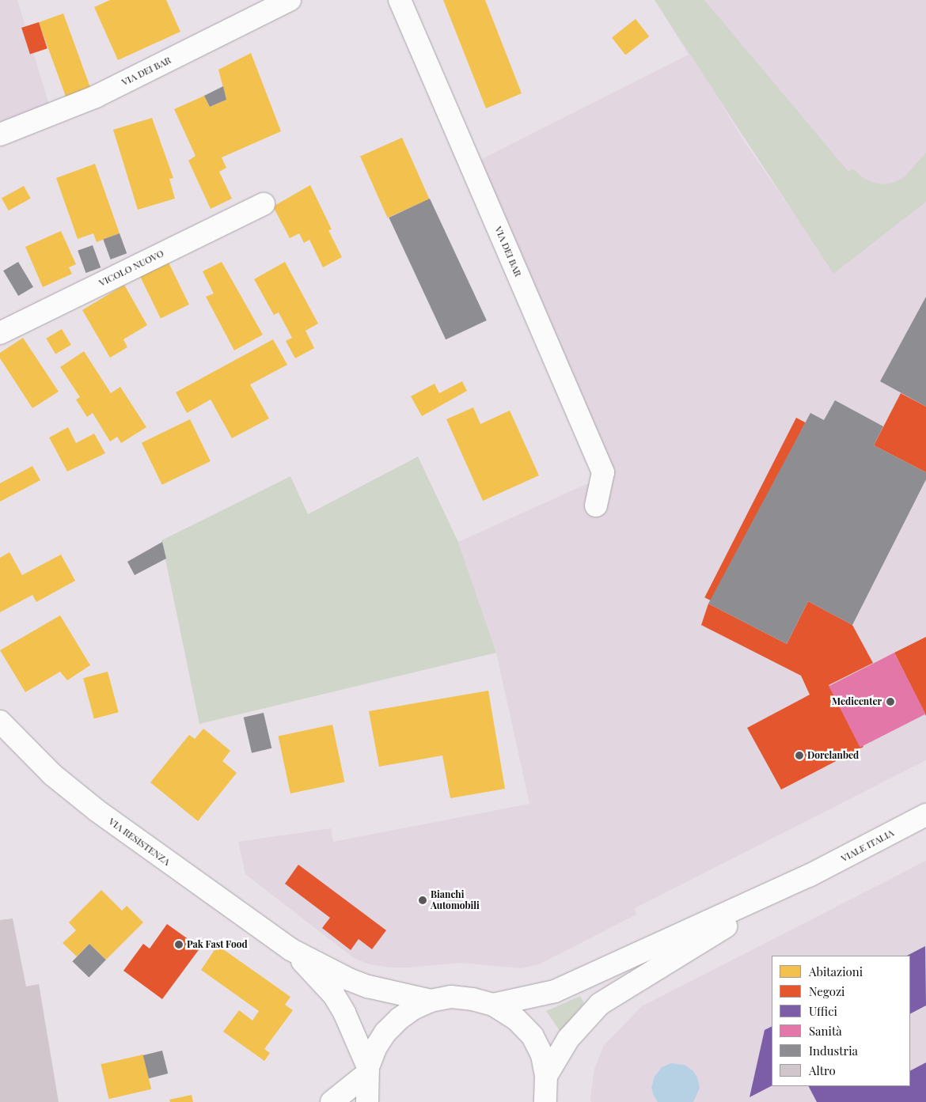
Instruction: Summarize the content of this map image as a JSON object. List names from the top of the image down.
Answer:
{
  "streets": {
    "main road": [
      "VIA DEI BAR",
      "VICOLO NUOVO",
      "VIA RESISTENZA",
      "VIALE ITALIA"
    ]
  },
  "places": [
    "Medicenter",
    "Dorelanbed",
    "Bianchi Automobili",
    "Pak Fast Food"
  ],
  "legend": [
    "Abitazioni",
    "Negozi",
    "Uffici",
    "Sanità",
    "Industria",
    "Altro"
  ]
}
